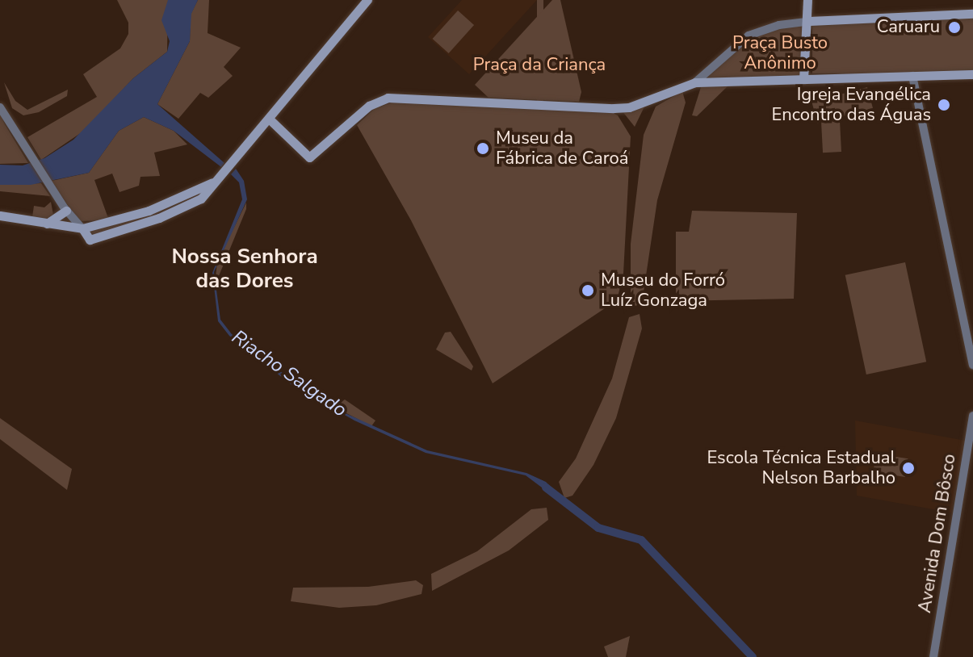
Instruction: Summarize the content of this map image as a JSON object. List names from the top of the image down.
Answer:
{
  "streets": {
    "street": ["Avenida Dom Bôsco"]
  },
  "districts": ["Nossa Senhora das Dores"],
  "water": ["Riacho Salgado"],
  "parks": ["Praça Busto Anônimo", "Praça da Criança"],
  "places": [
    "Caruaru",
    "Igreja Evangélica Encontro das Águas",
    "Museu da Fábrica de Caroá",
    "Museu do Forró Luíz Gonzaga",
    "Escola Técnica Estadual Nelson Barbalho"
  ]
}
